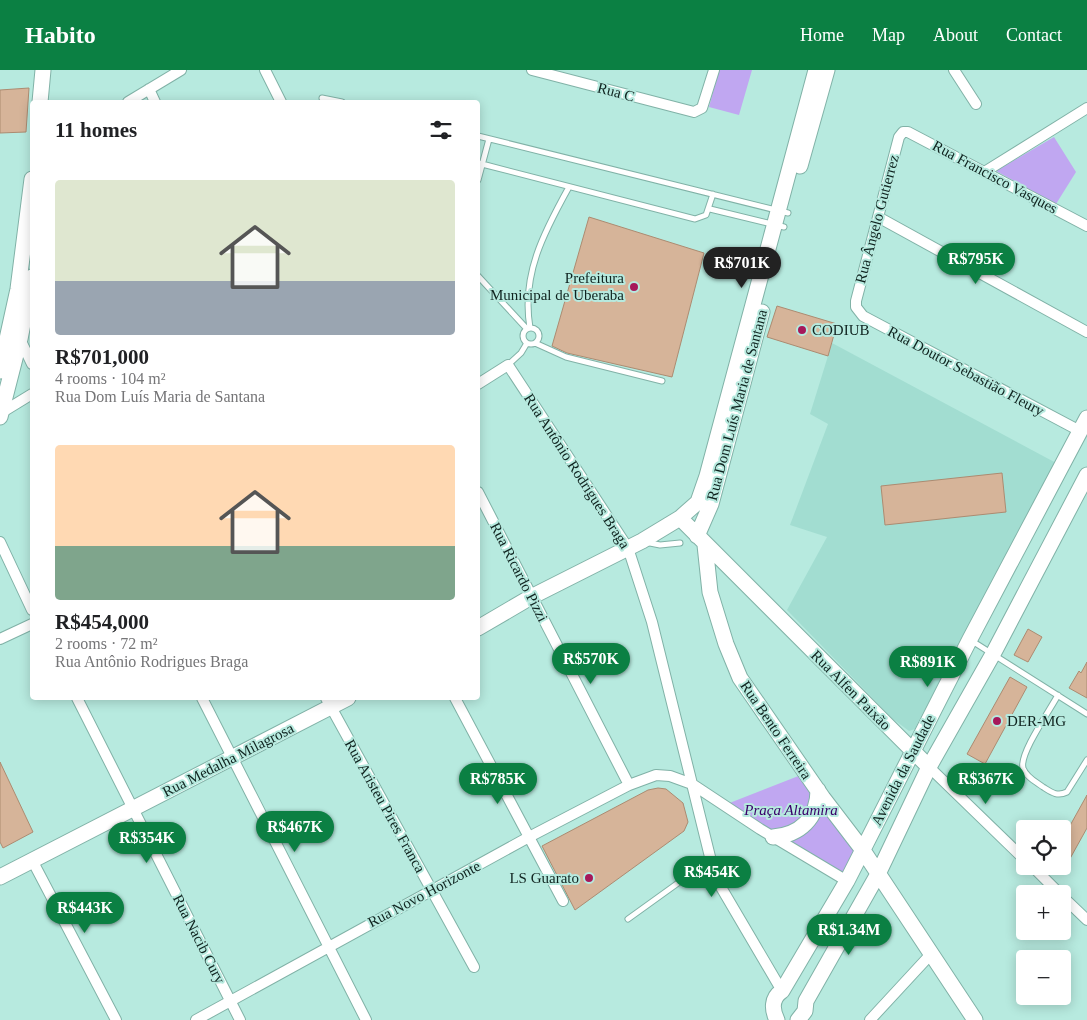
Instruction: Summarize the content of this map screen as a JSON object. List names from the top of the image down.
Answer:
{
  "streets": {
    "street": [
      "Rua C",
      "Rua Francisco Vasques",
      "Rua Ângelo Gutierrez",
      "Rua Doutor Sebastião Fleury",
      "Rua Dom Luís Maria de Santana",
      "Rua Antônio Rodrigues Braga",
      "Rua Ricardo Pizzi",
      "Rua Alfen Paixão",
      "Rua Bento Ferreira",
      "Rua Medalha Milagrosa",
      "Avenida da Saudade",
      "Rua Aristeu Pires Franca",
      "Rua Novo Horizonte",
      "Rua Nacib Cury"
    ]
  },
  "crossings": [
    ["Rua Francisco Vasques", "Rua Ângelo Gutierrez"],
    ["Rua Ângelo Gutierrez", "Rua Doutor Sebastião Fleury"],
    ["Rua Doutor Sebastião Fleury", "Avenida da Saudade"],
    ["Rua Dom Luís Maria de Santana", "Rua Antônio Rodrigues Braga"],
    ["Rua Dom Luís Maria de Santana", "Rua Alfen Paixão"],
    ["Rua Dom Luís Maria de Santana", "Rua Bento Ferreira"],
    ["Rua Antônio Rodrigues Braga", "Avenida da Saudade"],
    ["Rua Antônio Rodrigues Braga", "Rua Novo Horizonte"],
    ["Rua Ricardo Pizzi", "Rua Novo Horizonte"],
    ["Rua Alfen Paixão", "Rua Bento Ferreira"],
    ["Rua Alfen Paixão", "Avenida da Saudade"],
    ["Rua Bento Ferreira", "Avenida da Saudade"],
    ["Rua Medalha Milagrosa", "Rua Aristeu Pires Franca"],
    ["Rua Medalha Milagrosa", "Rua Nacib Cury"],
    ["Rua Aristeu Pires Franca", "Rua Novo Horizonte"],
    ["Rua Novo Horizonte", "Rua Nacib Cury"]
  ],
  "parks": ["Praça Altamira"],
  "places": [
    "Prefeitura Municipal de Uberaba",
    "CODIUB",
    "DER-MG",
    "LS Guarato"
  ],
  "page": {
    "header": "Habito",
    "nav": [
      "Home",
      "Map",
      "About",
      "Contact"
    ],
    "heading": "11 homes",
    "list": [
      {
        "name": "R$701,000",
        "note": "4 rooms · 104 m² · Rua Dom Luís Maria de Santana"
      },
      {
        "name": "R$454,000",
        "note": "2 rooms · 72 m² · Rua Antônio Rodrigues Braga"
      }
    ],
    "price": [
      "R$795K",
      "R$701K",
      "R$570K",
      "R$891K",
      "R$785K",
      "R$367K",
      "R$467K",
      "R$354K",
      "R$454K",
      "R$443K",
      "R$1.34M"
    ],
    "map_buttons": ["+", "−"]
  }
}
